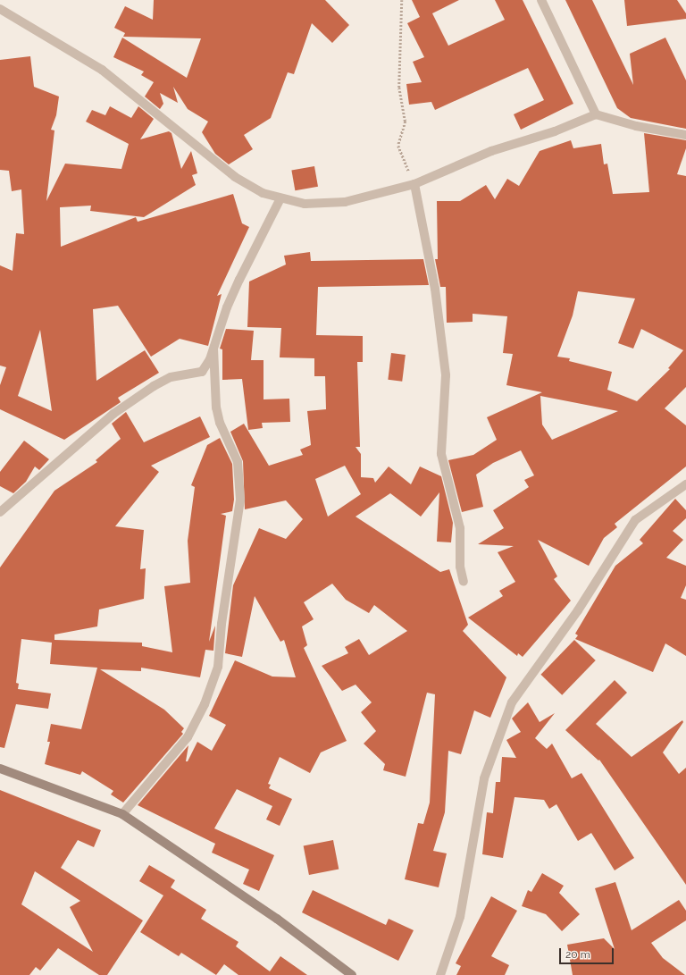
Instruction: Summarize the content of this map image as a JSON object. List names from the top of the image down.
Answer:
{
  "scale_bar": "20 m"
}
